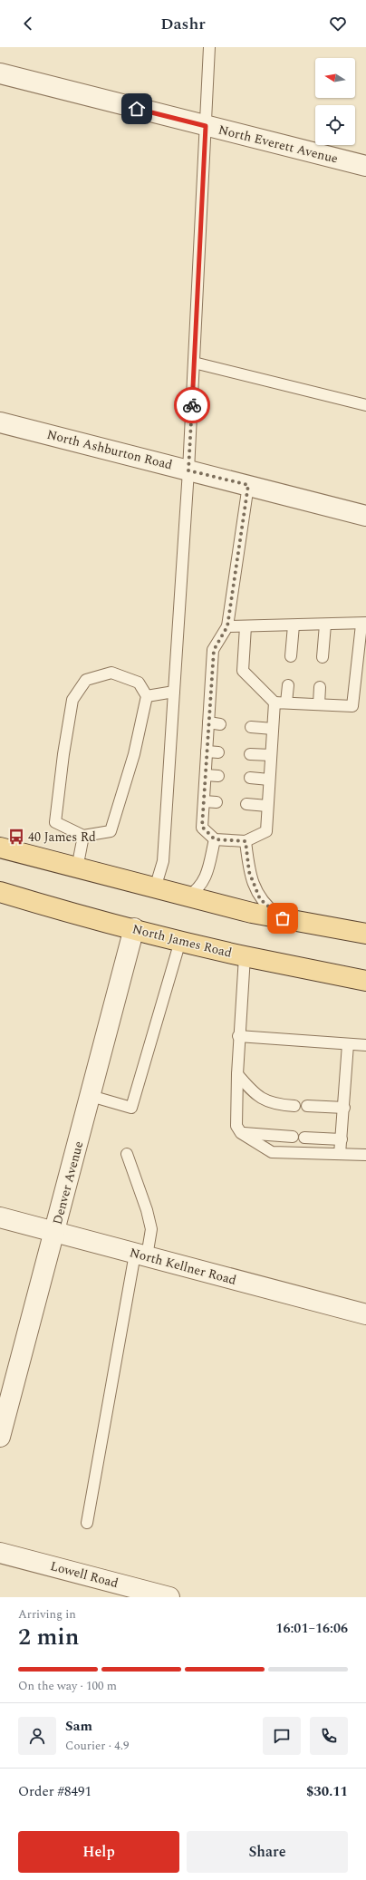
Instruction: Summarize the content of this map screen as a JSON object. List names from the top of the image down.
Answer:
{
  "streets": {
    "main road": ["North James Road"],
    "street": [
      "North Everett Avenue",
      "North Ashburton Road",
      "Denver Avenue",
      "North Kellner Road",
      "Lowell Road"
    ]
  },
  "crossings": [
    ["North James Road", "Denver Avenue"],
    ["Denver Avenue", "North Kellner Road"]
  ],
  "places": {
    "bus stop": ["40 James Rd"]
  },
  "north": "left",
  "page": {
    "header": "Dashr",
    "heading": ["2 min", "Arriving in", "16:01–16:06"],
    "panel": [
      "Sam",
      "Courier · 4.9",
      "Order #8491",
      "$30.11"
    ],
    "bar": "On the way · 100 m",
    "buttons": ["Help", "Share"]
  }
}
